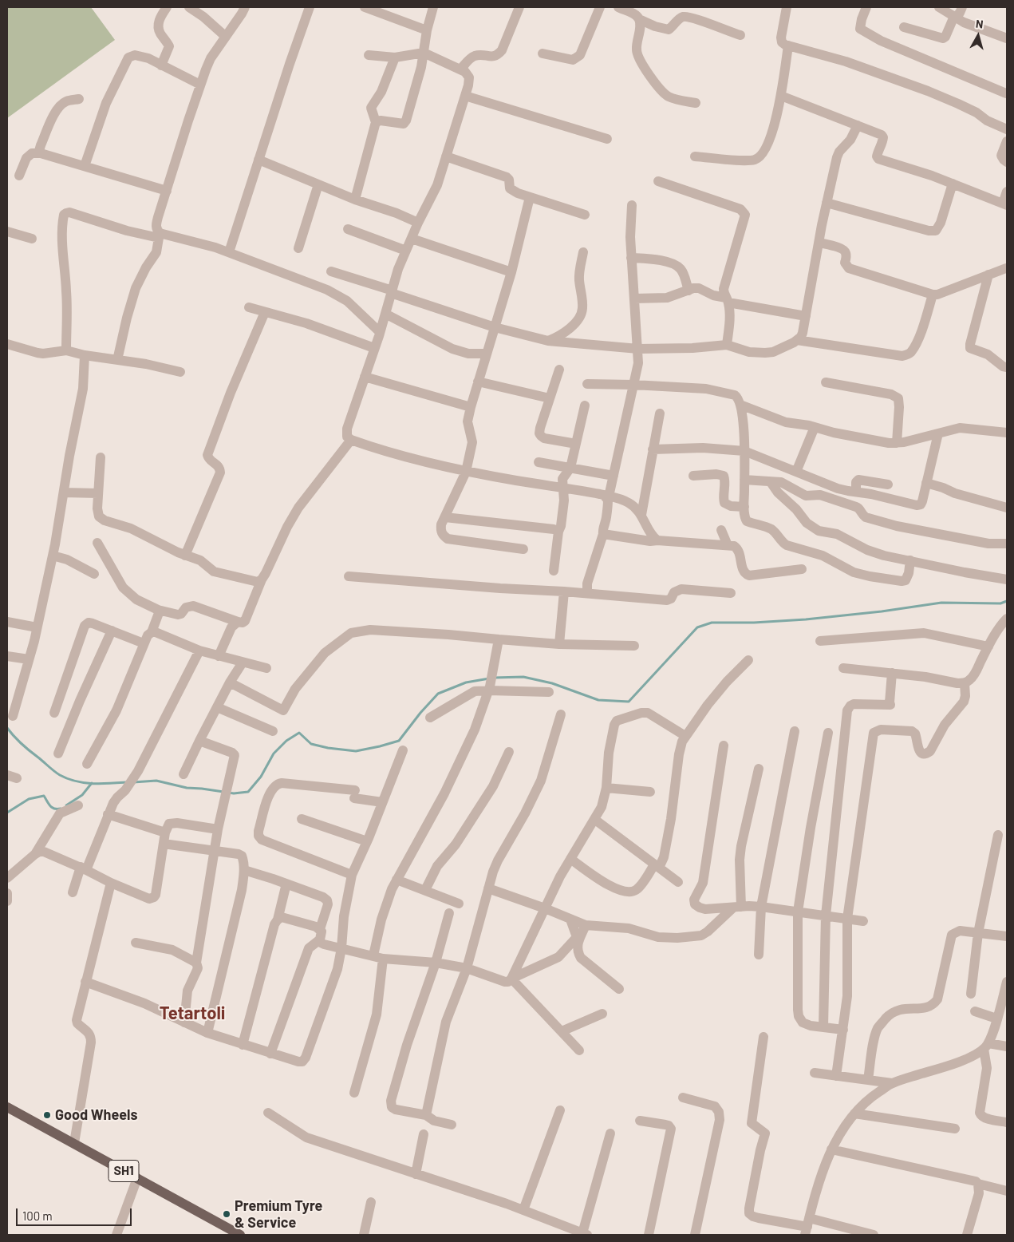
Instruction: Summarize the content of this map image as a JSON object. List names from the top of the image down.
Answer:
{
  "streets": {
    "main road": ["SH1"]
  },
  "districts": ["Tetartoli"],
  "places": ["Good Wheels", "Premium Tyre & Service"],
  "scale_bar": "100 m",
  "north": "top"
}
